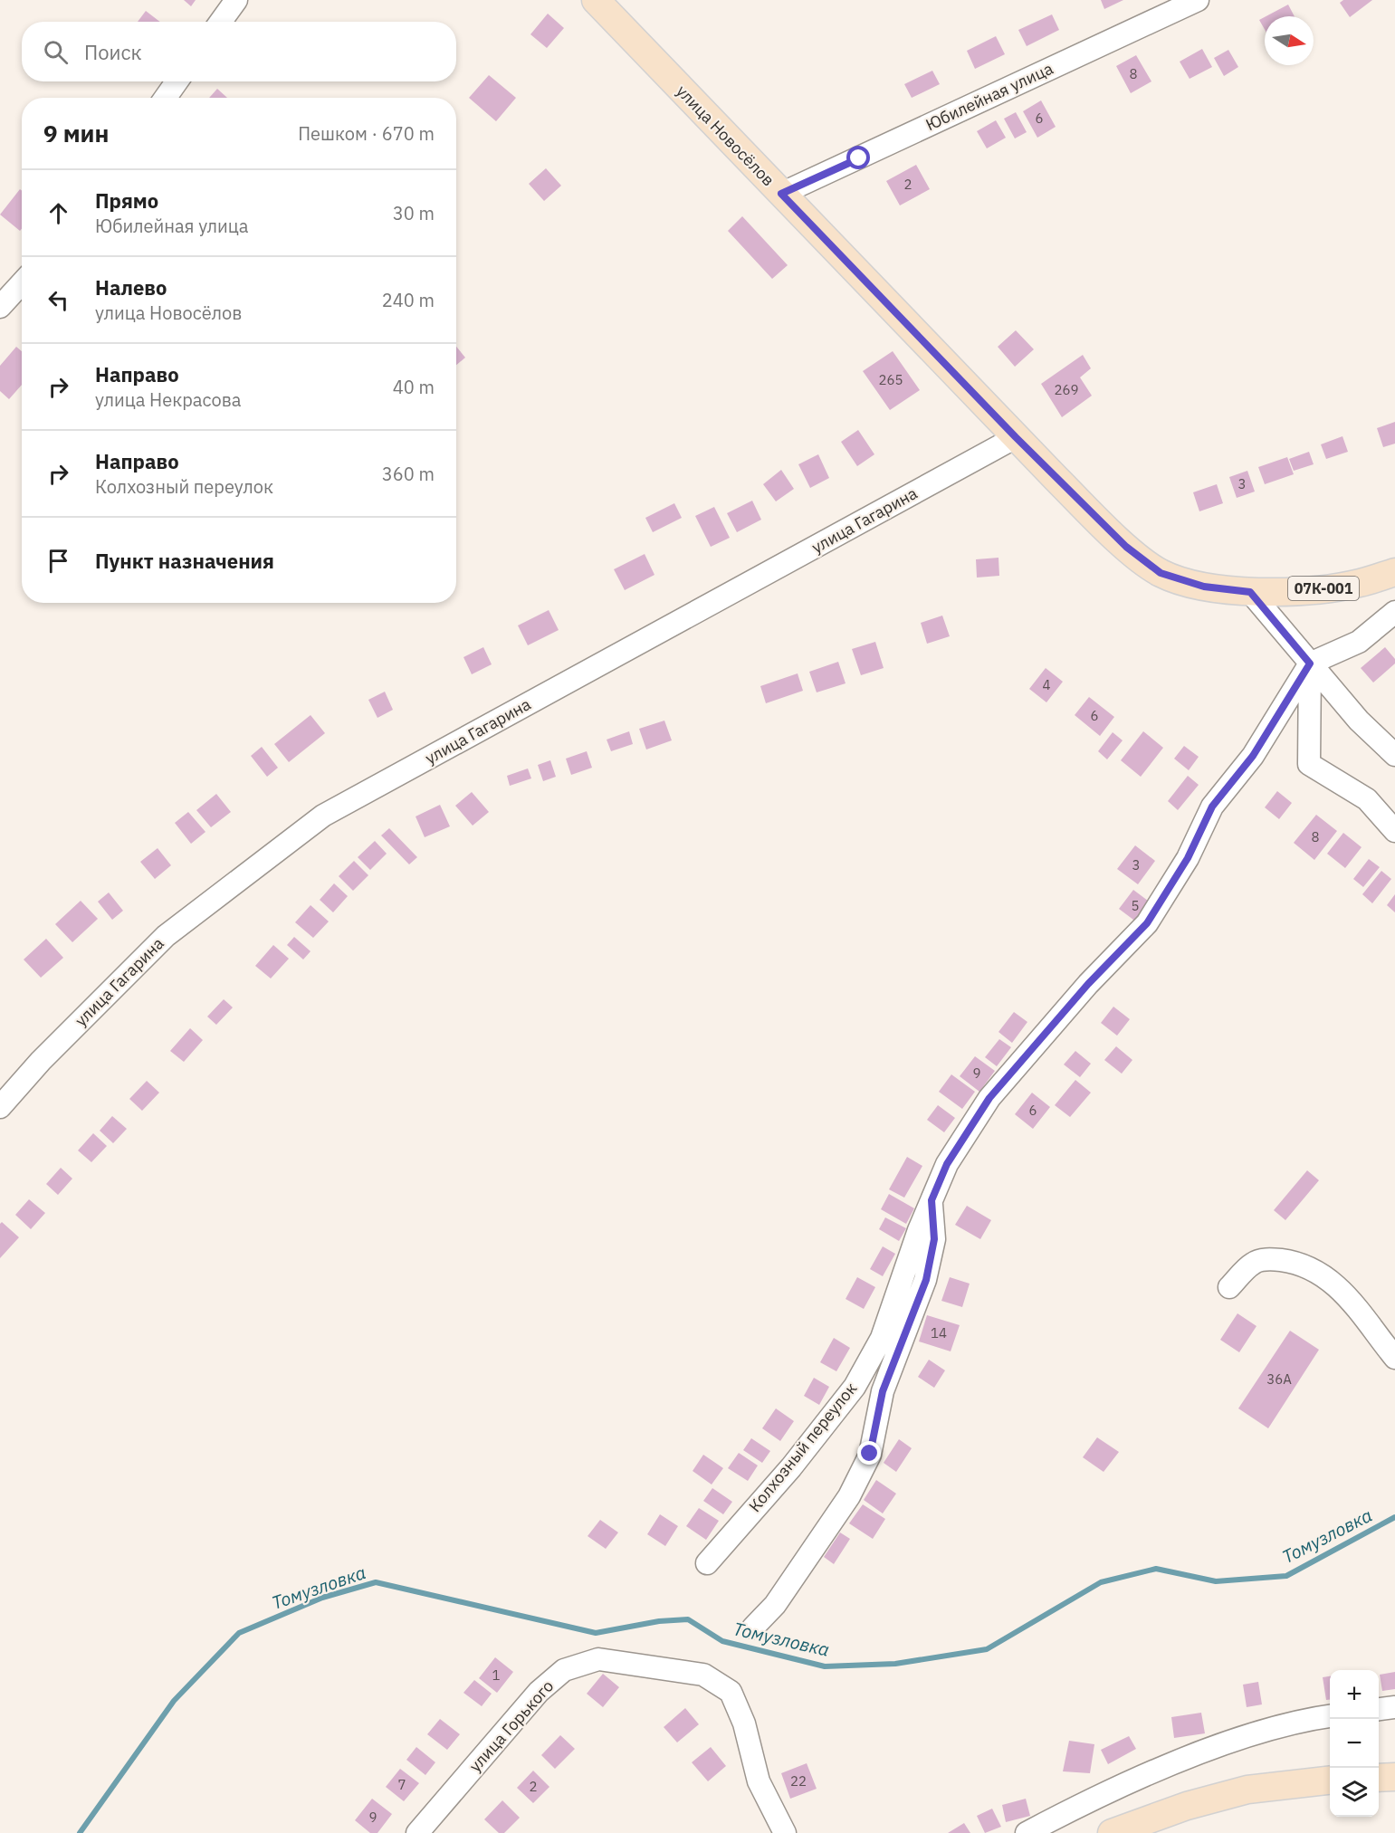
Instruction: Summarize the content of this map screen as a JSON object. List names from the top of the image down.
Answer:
{
  "streets": {
    "main road": ["улица Новосёлов", "07К-001"],
    "street": [
      "Юбилейная улица",
      "улица Гагарина",
      "Колхозный переулок",
      "улица Горького"
    ]
  },
  "crossings": [
    ["Юбилейная улица", "улица Новосёлов"],
    ["улица Новосёлов", "улица Гагарина"],
    ["улица Новосёлов", "07К-001"]
  ],
  "water": ["Томузловка"],
  "house_numbers": [
    "8",
    "6",
    "2",
    "265",
    "269",
    "3",
    "4",
    "6",
    "8",
    "3",
    "5",
    "9",
    "6",
    "14",
    "36А",
    "1",
    "22",
    "7",
    "2",
    "9"
  ],
  "north": "right",
  "page": {
    "search": "Поиск",
    "heading": ["9 мин", "Пешком · 670 m"],
    "list": [
      ["Прямо", "Юбилейная улица", "30 m"],
      ["Налево", "улица Новосёлов", "240 m"],
      ["Направо", "улица Некрасова", "40 m"],
      ["Направо", "Колхозный переулок", "360 m"],
      "Пункт назначения"
    ],
    "map_buttons": ["+", "−"]
  }
}
